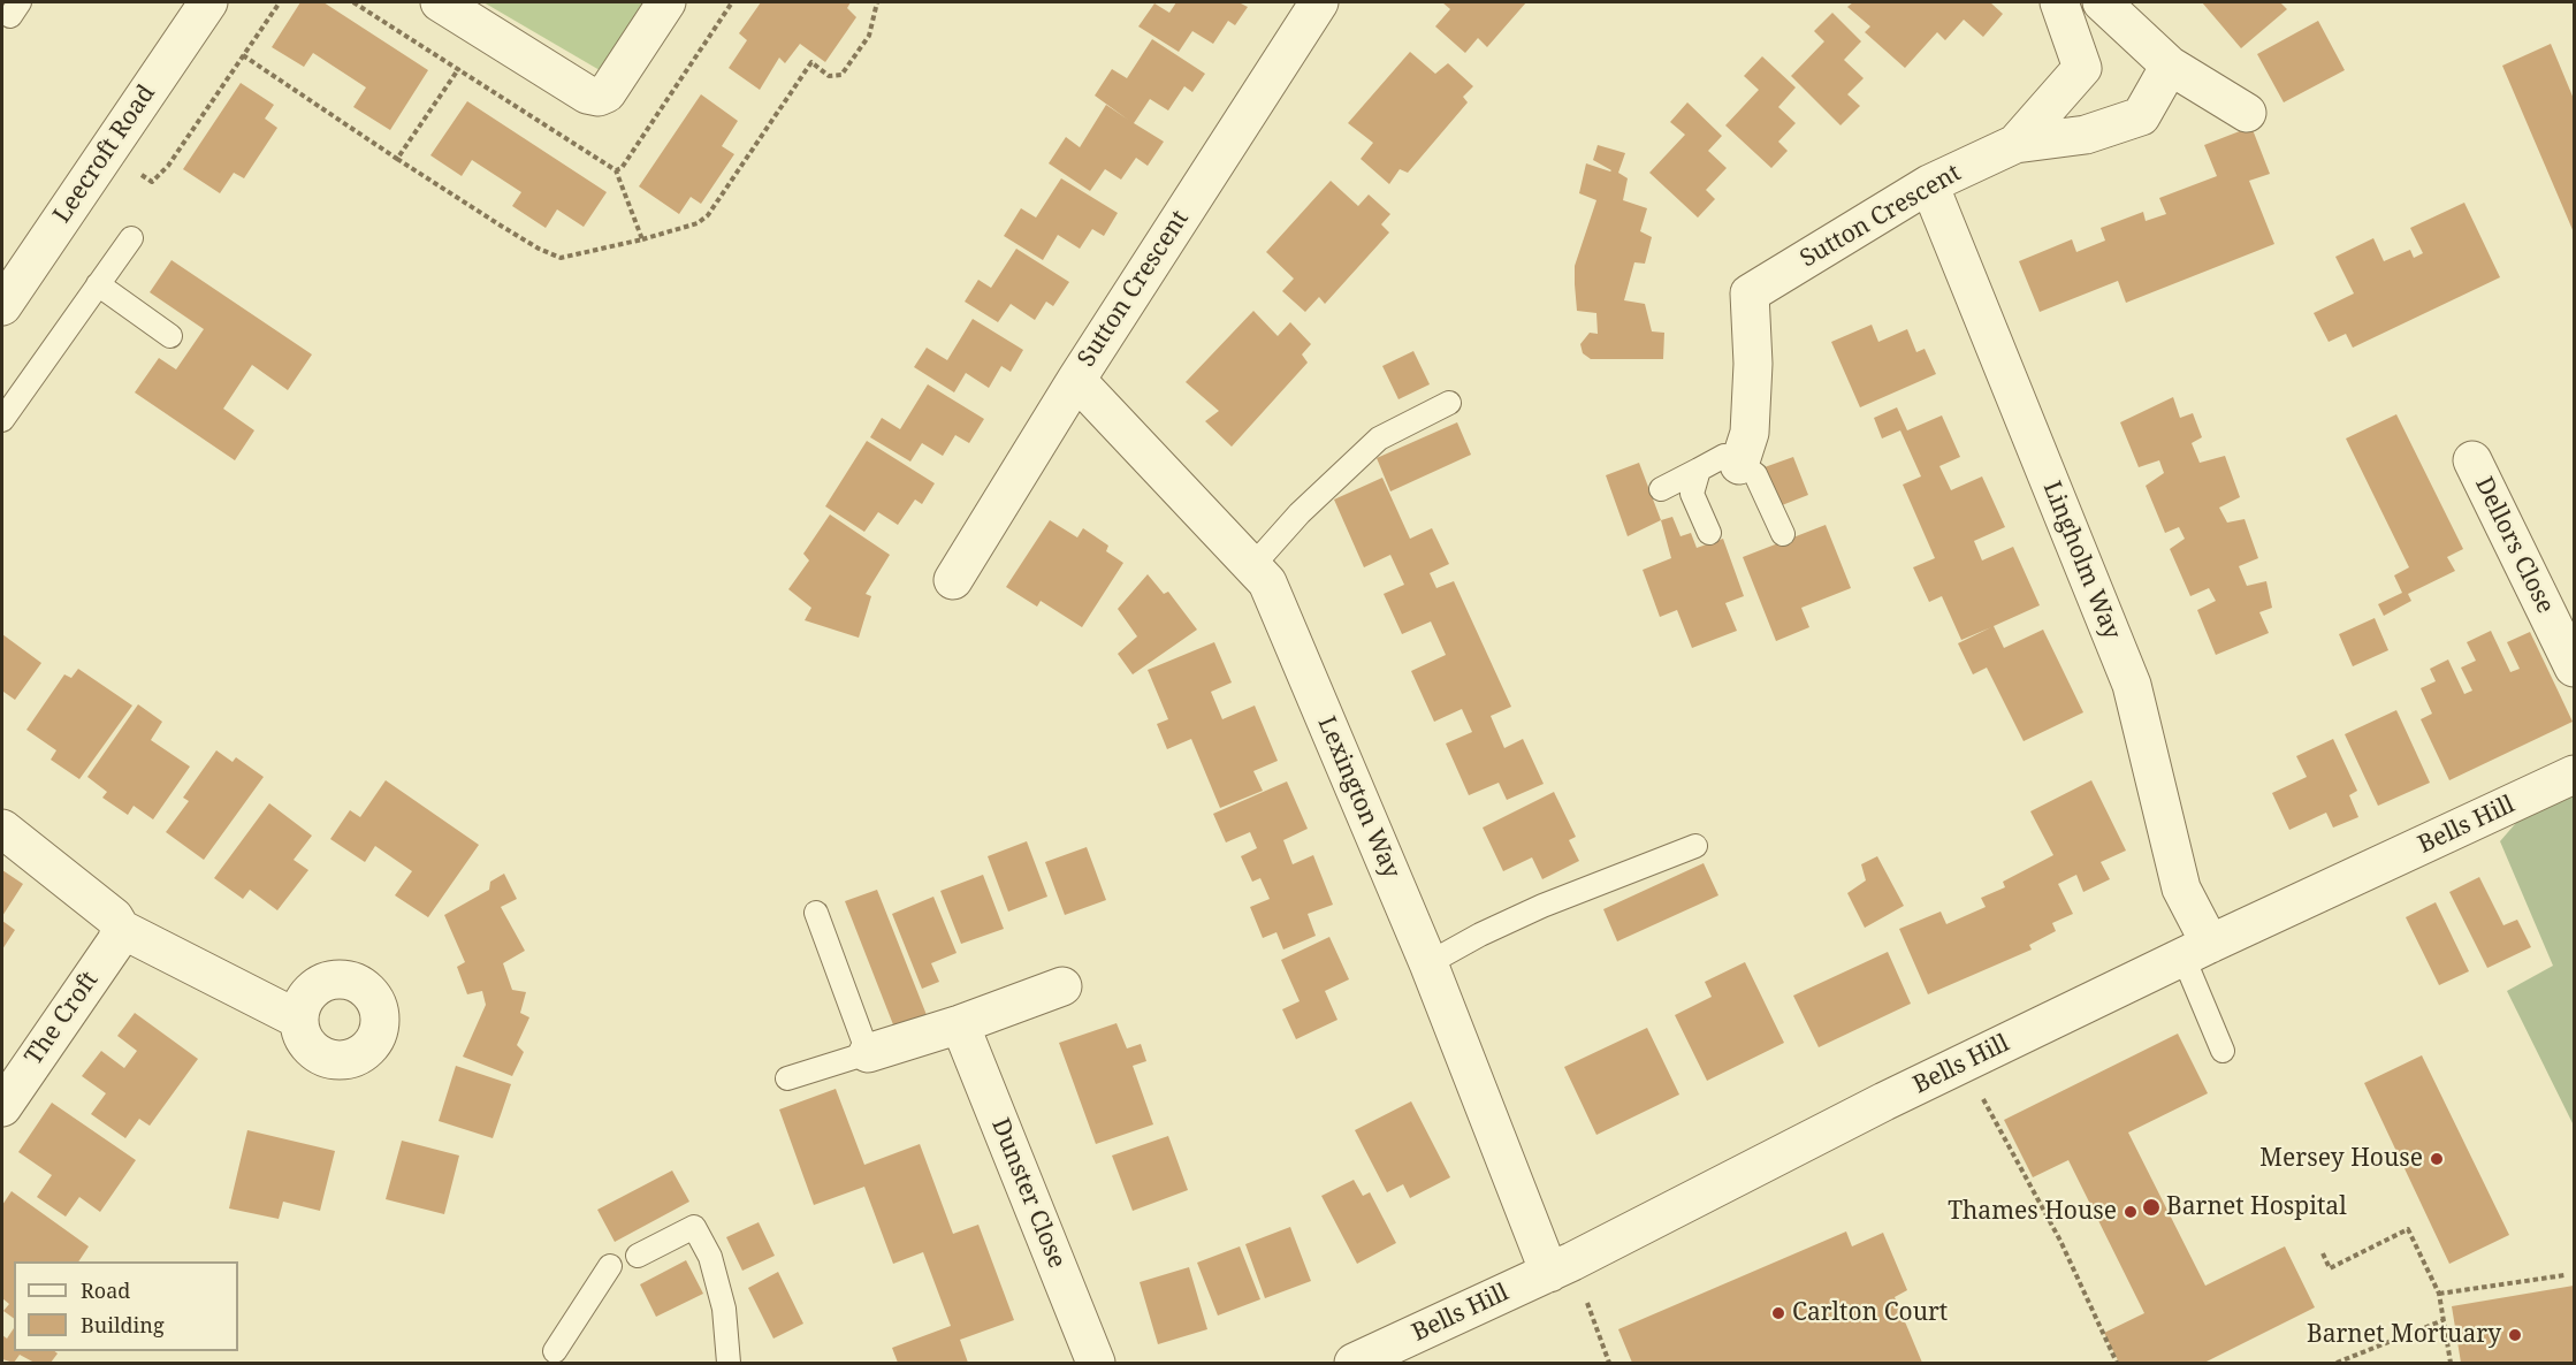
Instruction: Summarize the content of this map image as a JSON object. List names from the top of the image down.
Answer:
{
  "streets": {
    "street": [
      "Leecroft Road",
      "Sutton Crescent",
      "Dellors Close",
      "Lingholm Way",
      "Lexington Way",
      "Bells Hill",
      "The Croft",
      "Dunster Close"
    ]
  },
  "crossings": [
    ["Sutton Crescent", "Lingholm Way"],
    ["Sutton Crescent", "Lexington Way"],
    ["Lingholm Way", "Bells Hill"],
    ["Lexington Way", "Bells Hill"]
  ],
  "places": [
    "Mersey House",
    "Barnet Hospital",
    "Thames House",
    "Carlton Court",
    "Barnet Mortuary"
  ],
  "legend": ["Road", "Building"]
}
